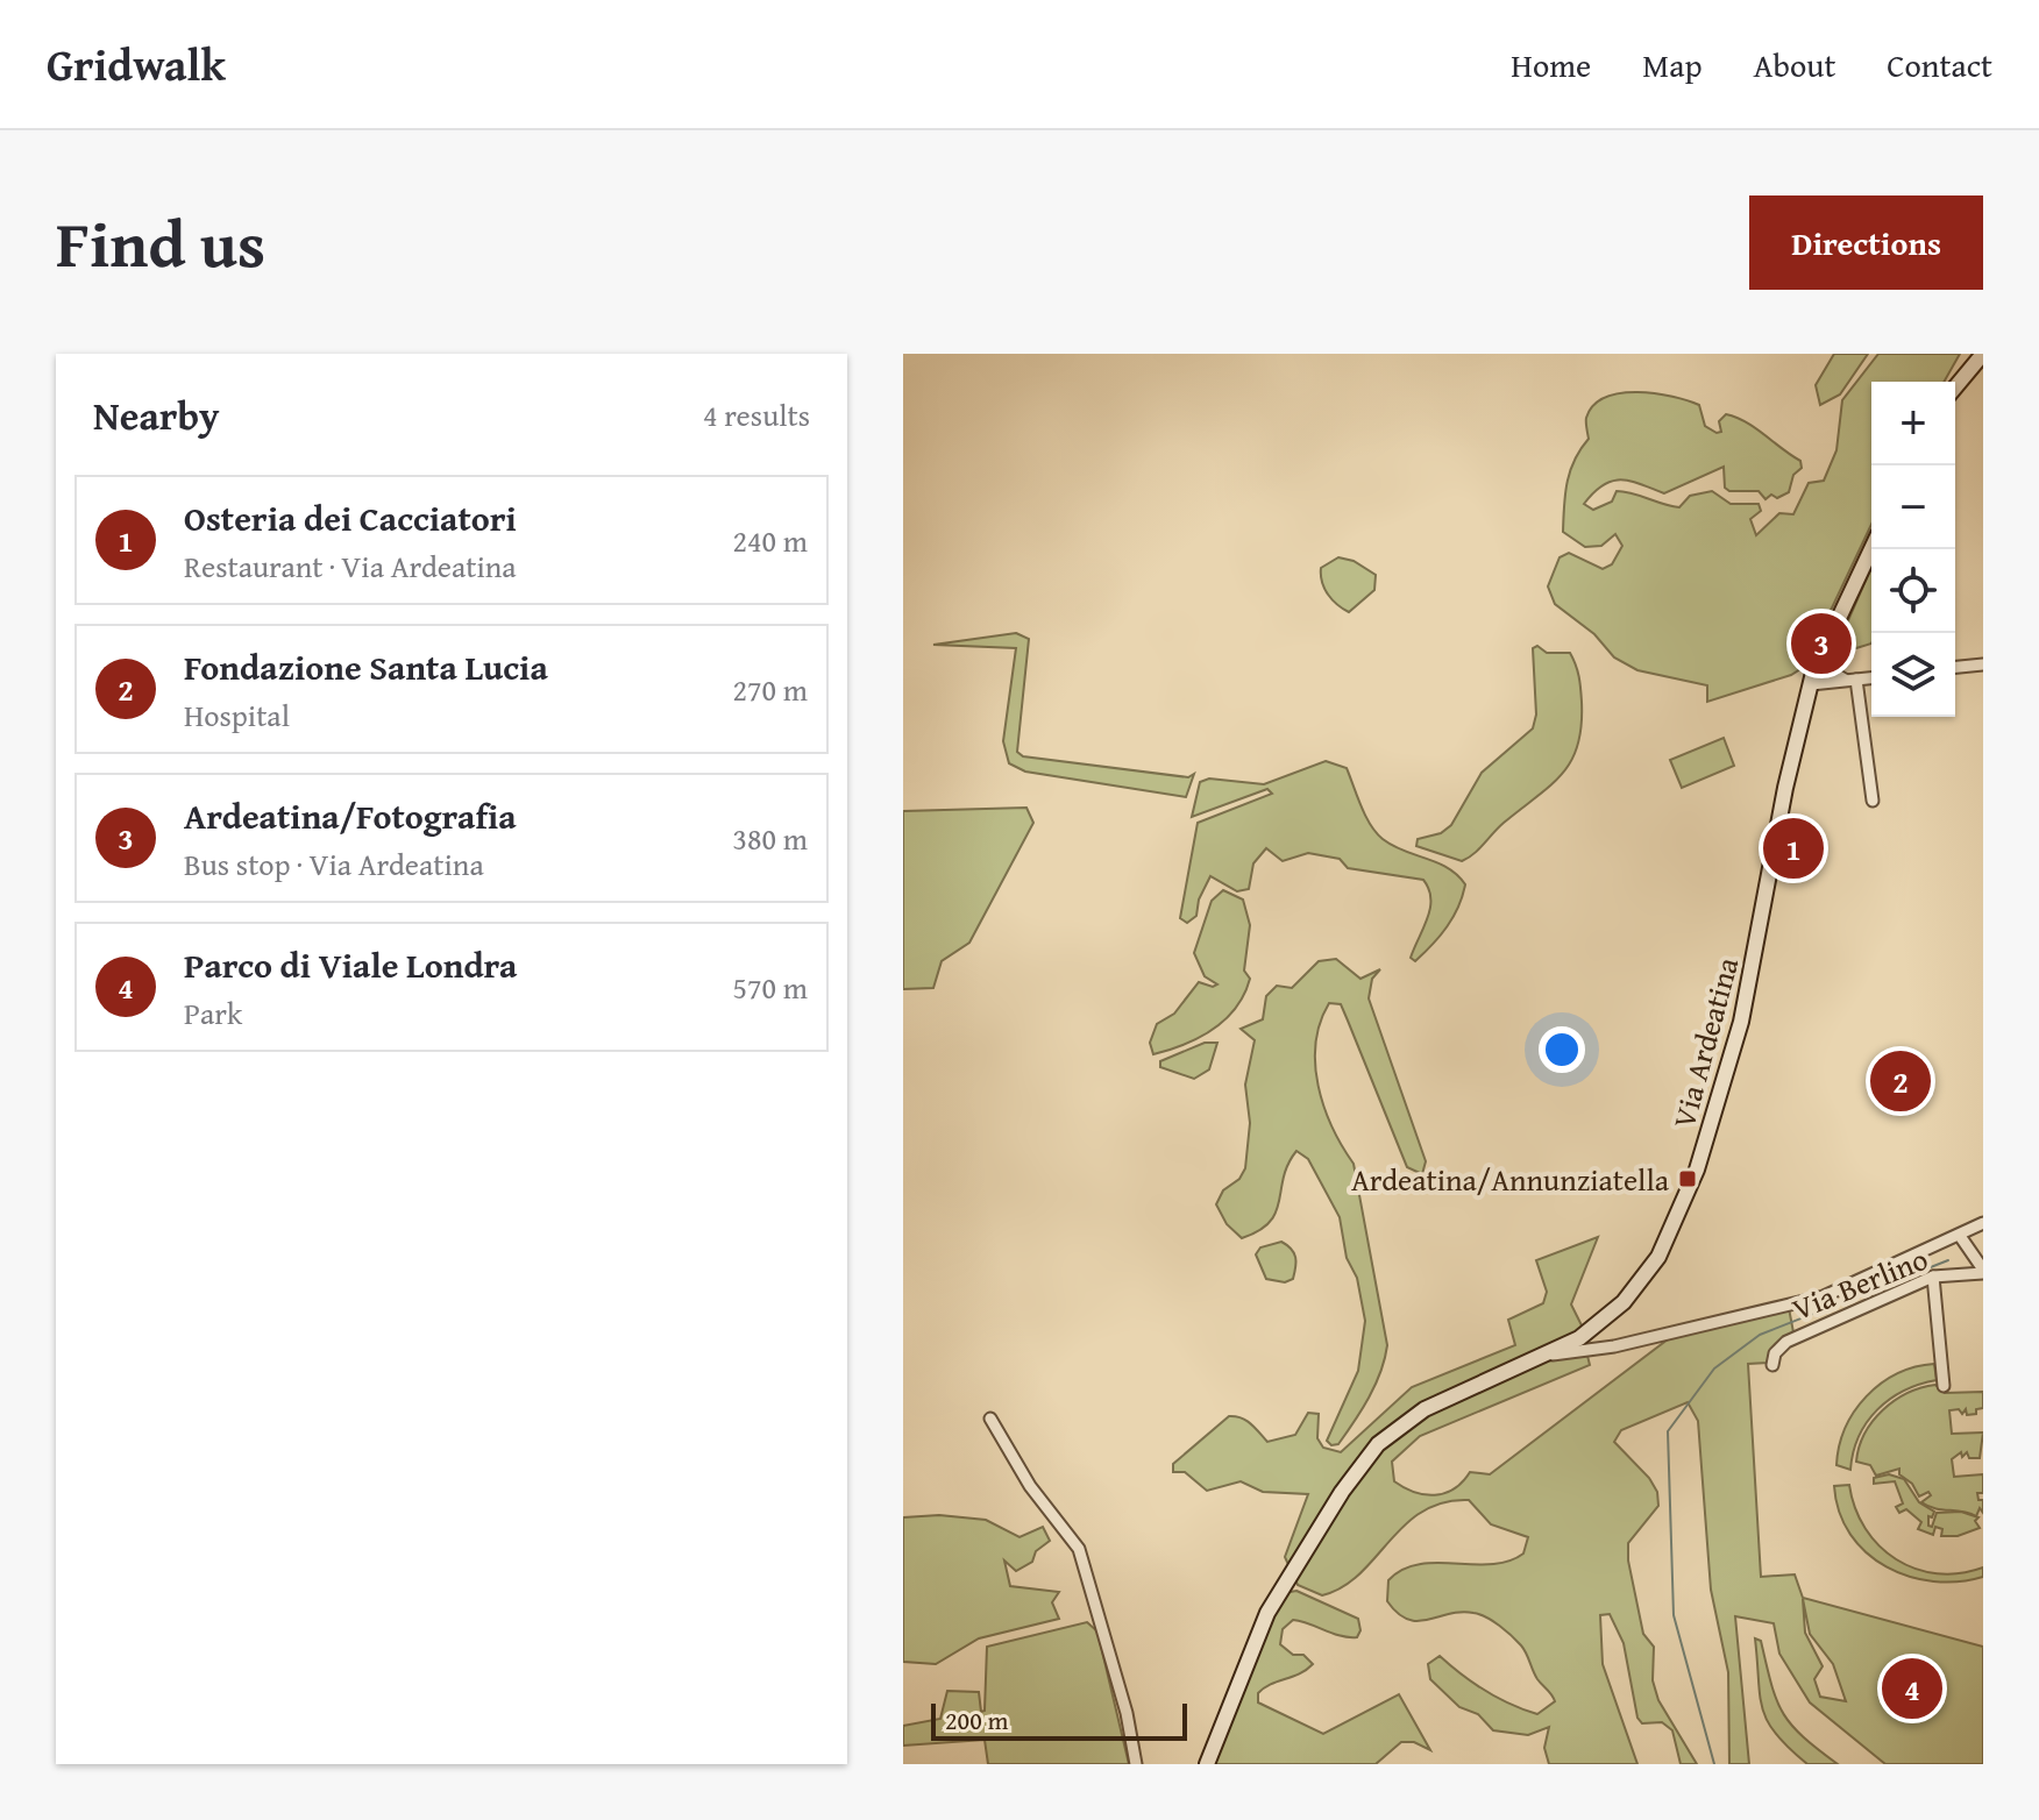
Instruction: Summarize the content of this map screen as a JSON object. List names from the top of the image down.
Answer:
{
  "streets": {
    "main road": ["Via Ardeatina"],
    "street": ["Via Berlino"]
  },
  "places": {
    "transit": ["Ardeatina/Annunziatella"]
  },
  "scale_bar": "200 m",
  "page": {
    "header": "Gridwalk",
    "nav": [
      "Home",
      "Map",
      "About",
      "Contact"
    ],
    "title": "Find us",
    "buttons": "Directions",
    "heading": ["Nearby", "4 results"],
    "map_buttons": ["+", "−"],
    "list": [
      {
        "mark": "1",
        "name": "Osteria dei Cacciatori",
        "note": "Restaurant · Via Ardeatina",
        "value": "240 m"
      },
      {
        "mark": "2",
        "name": "Fondazione Santa Lucia",
        "note": "Hospital",
        "value": "270 m"
      },
      {
        "mark": "3",
        "name": "Ardeatina/Fotografia",
        "note": "Bus stop · Via Ardeatina",
        "value": "380 m"
      },
      {
        "mark": "4",
        "name": "Parco di Viale Londra",
        "note": "Park",
        "value": "570 m"
      }
    ],
    "pins": [
      "3",
      "1",
      "2",
      "4"
    ],
    "scale": "200 m"
  }
}
